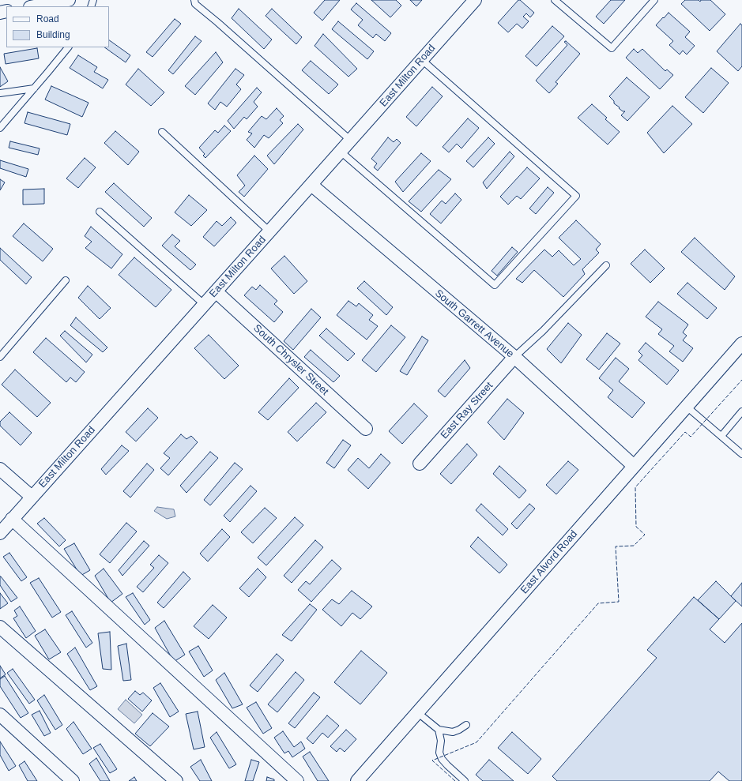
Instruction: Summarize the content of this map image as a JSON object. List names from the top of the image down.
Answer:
{
  "streets": {
    "street": [
      "East Milton Road",
      "South Garrett Avenue",
      "South Chrysler Street",
      "East Ray Street",
      "East Alvord Road"
    ]
  },
  "crossings": [
    ["East Milton Road", "South Garrett Avenue"],
    ["East Milton Road", "South Chrysler Street"],
    ["South Garrett Avenue", "East Ray Street"],
    ["South Garrett Avenue", "East Alvord Road"]
  ],
  "legend": ["Road", "Building"]
}
